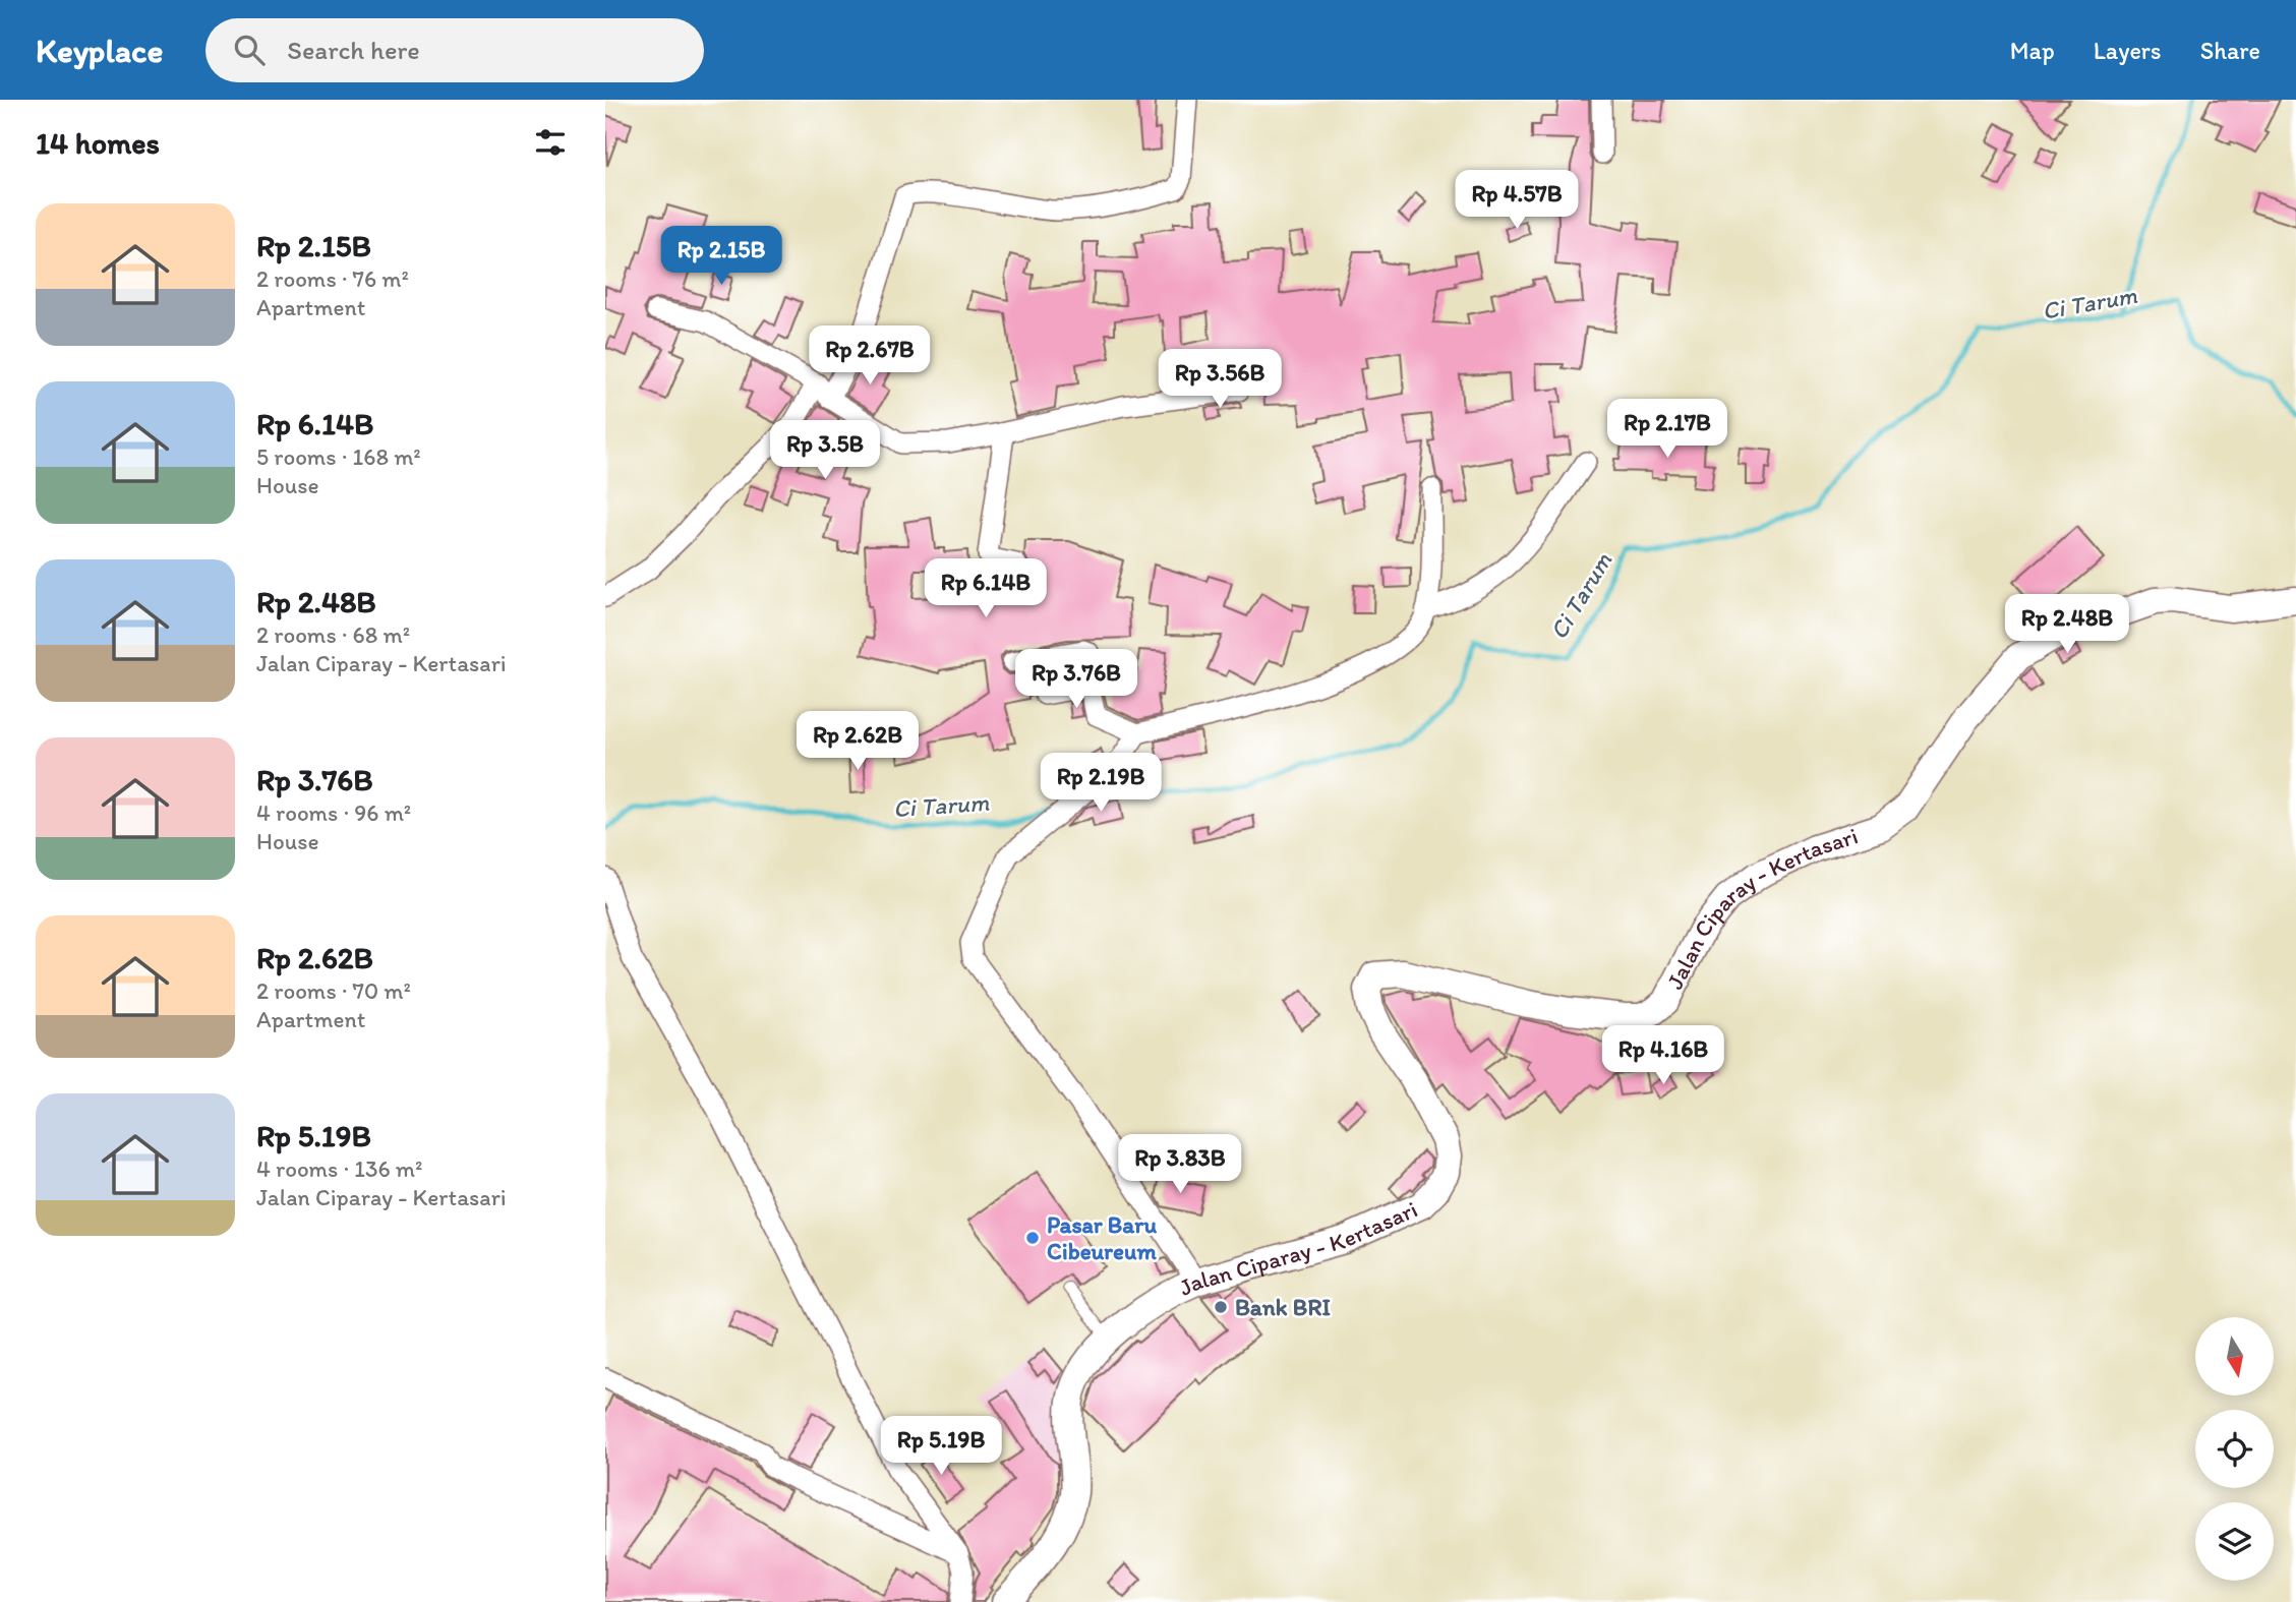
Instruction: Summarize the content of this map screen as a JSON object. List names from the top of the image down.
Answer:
{
  "streets": {
    "main road": ["Jalan Ciparay - Kertasari"]
  },
  "water": ["Ci Tarum"],
  "places": ["Pasar Baru Cibeureum", "Bank BRI"],
  "north": "bottom",
  "page": {
    "header": "Keyplace",
    "search": "Search here",
    "nav": ["Map", "Layers", "Share"],
    "heading": "14 homes",
    "price": [
      "Rp 4.57B",
      "Rp 2.15B",
      "Rp 2.67B",
      "Rp 3.56B",
      "Rp 2.17B",
      "Rp 3.5B",
      "Rp 6.14B",
      "Rp 2.48B",
      "Rp 3.76B",
      "Rp 2.62B",
      "Rp 2.19B",
      "Rp 4.16B",
      "Rp 3.83B",
      "Rp 5.19B"
    ],
    "list": [
      {
        "name": "Rp 2.15B",
        "note": "2 rooms · 76 m² · Apartment"
      },
      {
        "name": "Rp 6.14B",
        "note": "5 rooms · 168 m² · House"
      },
      {
        "name": "Rp 2.48B",
        "note": "2 rooms · 68 m² · Jalan Ciparay - Kertasari"
      },
      {
        "name": "Rp 3.76B",
        "note": "4 rooms · 96 m² · House"
      },
      {
        "name": "Rp 2.62B",
        "note": "2 rooms · 70 m² · Apartment"
      },
      {
        "name": "Rp 5.19B",
        "note": "4 rooms · 136 m² · Jalan Ciparay - Kertasari"
      }
    ]
  }
}
